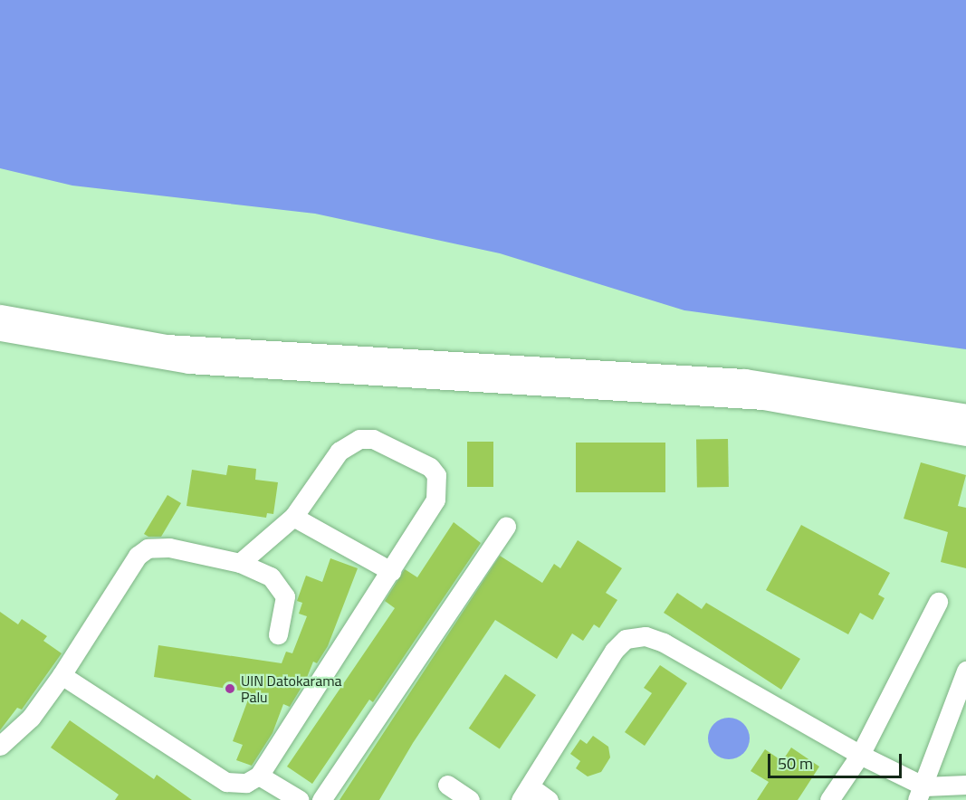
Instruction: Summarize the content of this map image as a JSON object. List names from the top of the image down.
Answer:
{
  "places": ["UIN Datokarama Palu"],
  "scale_bar": "50 m"
}
